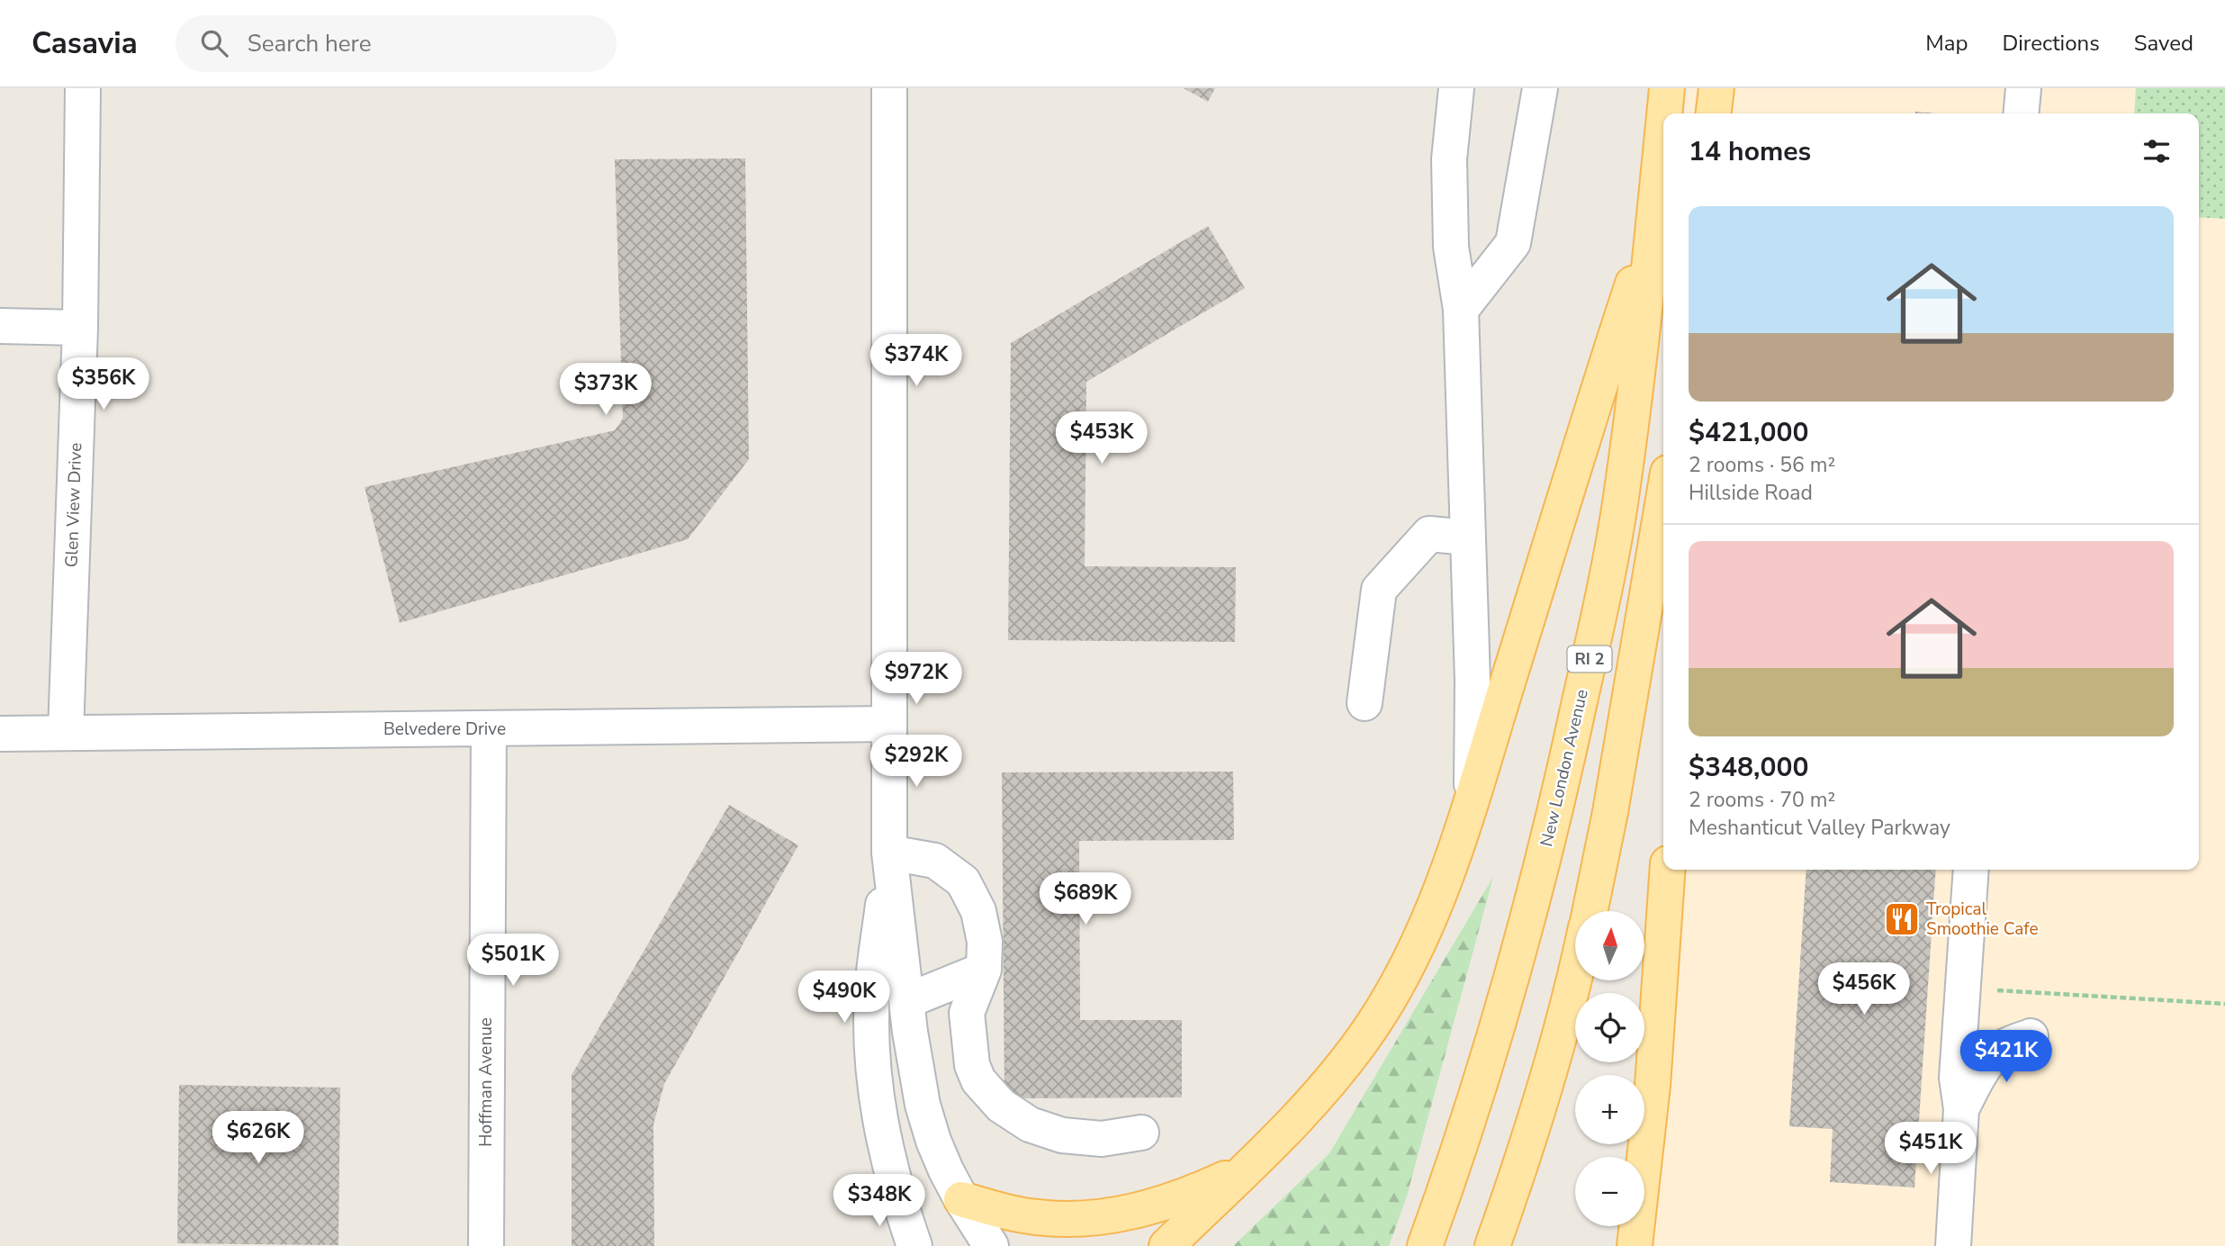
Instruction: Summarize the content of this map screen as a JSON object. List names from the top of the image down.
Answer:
{
  "streets": {
    "main road": ["RI 2", "New London Avenue"],
    "street": ["Glen View Drive", "Belvedere Drive", "Hoffman Avenue"]
  },
  "crossings": [
    ["Glen View Drive", "Belvedere Drive"],
    ["Belvedere Drive", "Hoffman Avenue"]
  ],
  "places": {
    "restaurant": ["Tropical Smoothie Cafe"]
  },
  "north": "top",
  "page": {
    "header": "Casavia",
    "search": "Search here",
    "nav": ["Map", "Directions", "Saved"],
    "heading": "14 homes",
    "list": [
      {
        "name": "$421,000",
        "note": "2 rooms · 56 m² · Hillside Road"
      },
      {
        "name": "$348,000",
        "note": "2 rooms · 70 m² · Meshanticut Valley Parkway"
      }
    ],
    "price": [
      "$374K",
      "$356K",
      "$373K",
      "$453K",
      "$972K",
      "$292K",
      "$689K",
      "$501K",
      "$456K",
      "$490K",
      "$421K",
      "$626K",
      "$451K",
      "$348K"
    ],
    "map_buttons": ["+", "−"]
  }
}
